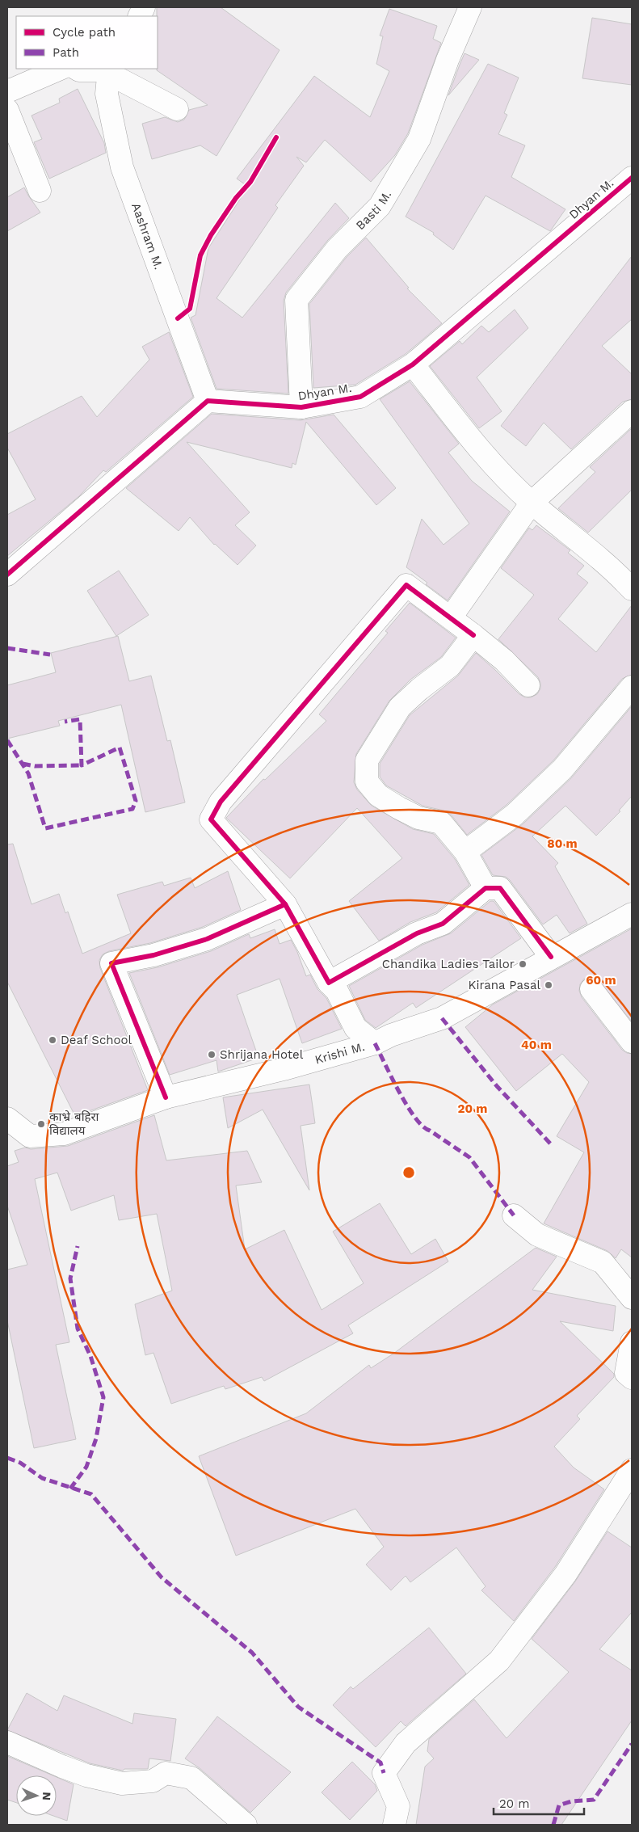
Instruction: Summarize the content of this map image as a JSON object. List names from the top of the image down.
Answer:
{
  "streets": {
    "street": [
      "Dhyan M.",
      "Basti M.",
      "Aashram M.",
      "Krishi M."
    ]
  },
  "crossings": [
    ["Dhyan M.", "Basti M."],
    ["Dhyan M.", "Aashram M."]
  ],
  "places": [
    "Chandika Ladies Tailor",
    "Kirana Pasal",
    "Deaf School",
    "Shrijana Hotel",
    "काभ्रे बहिरा विद्यालय"
  ],
  "legend": ["Cycle path", "Path"],
  "scale_bar": "20 m",
  "north": "right",
  "rings": [
    "80 m",
    "60 m",
    "40 m",
    "20 m"
  ]
}
